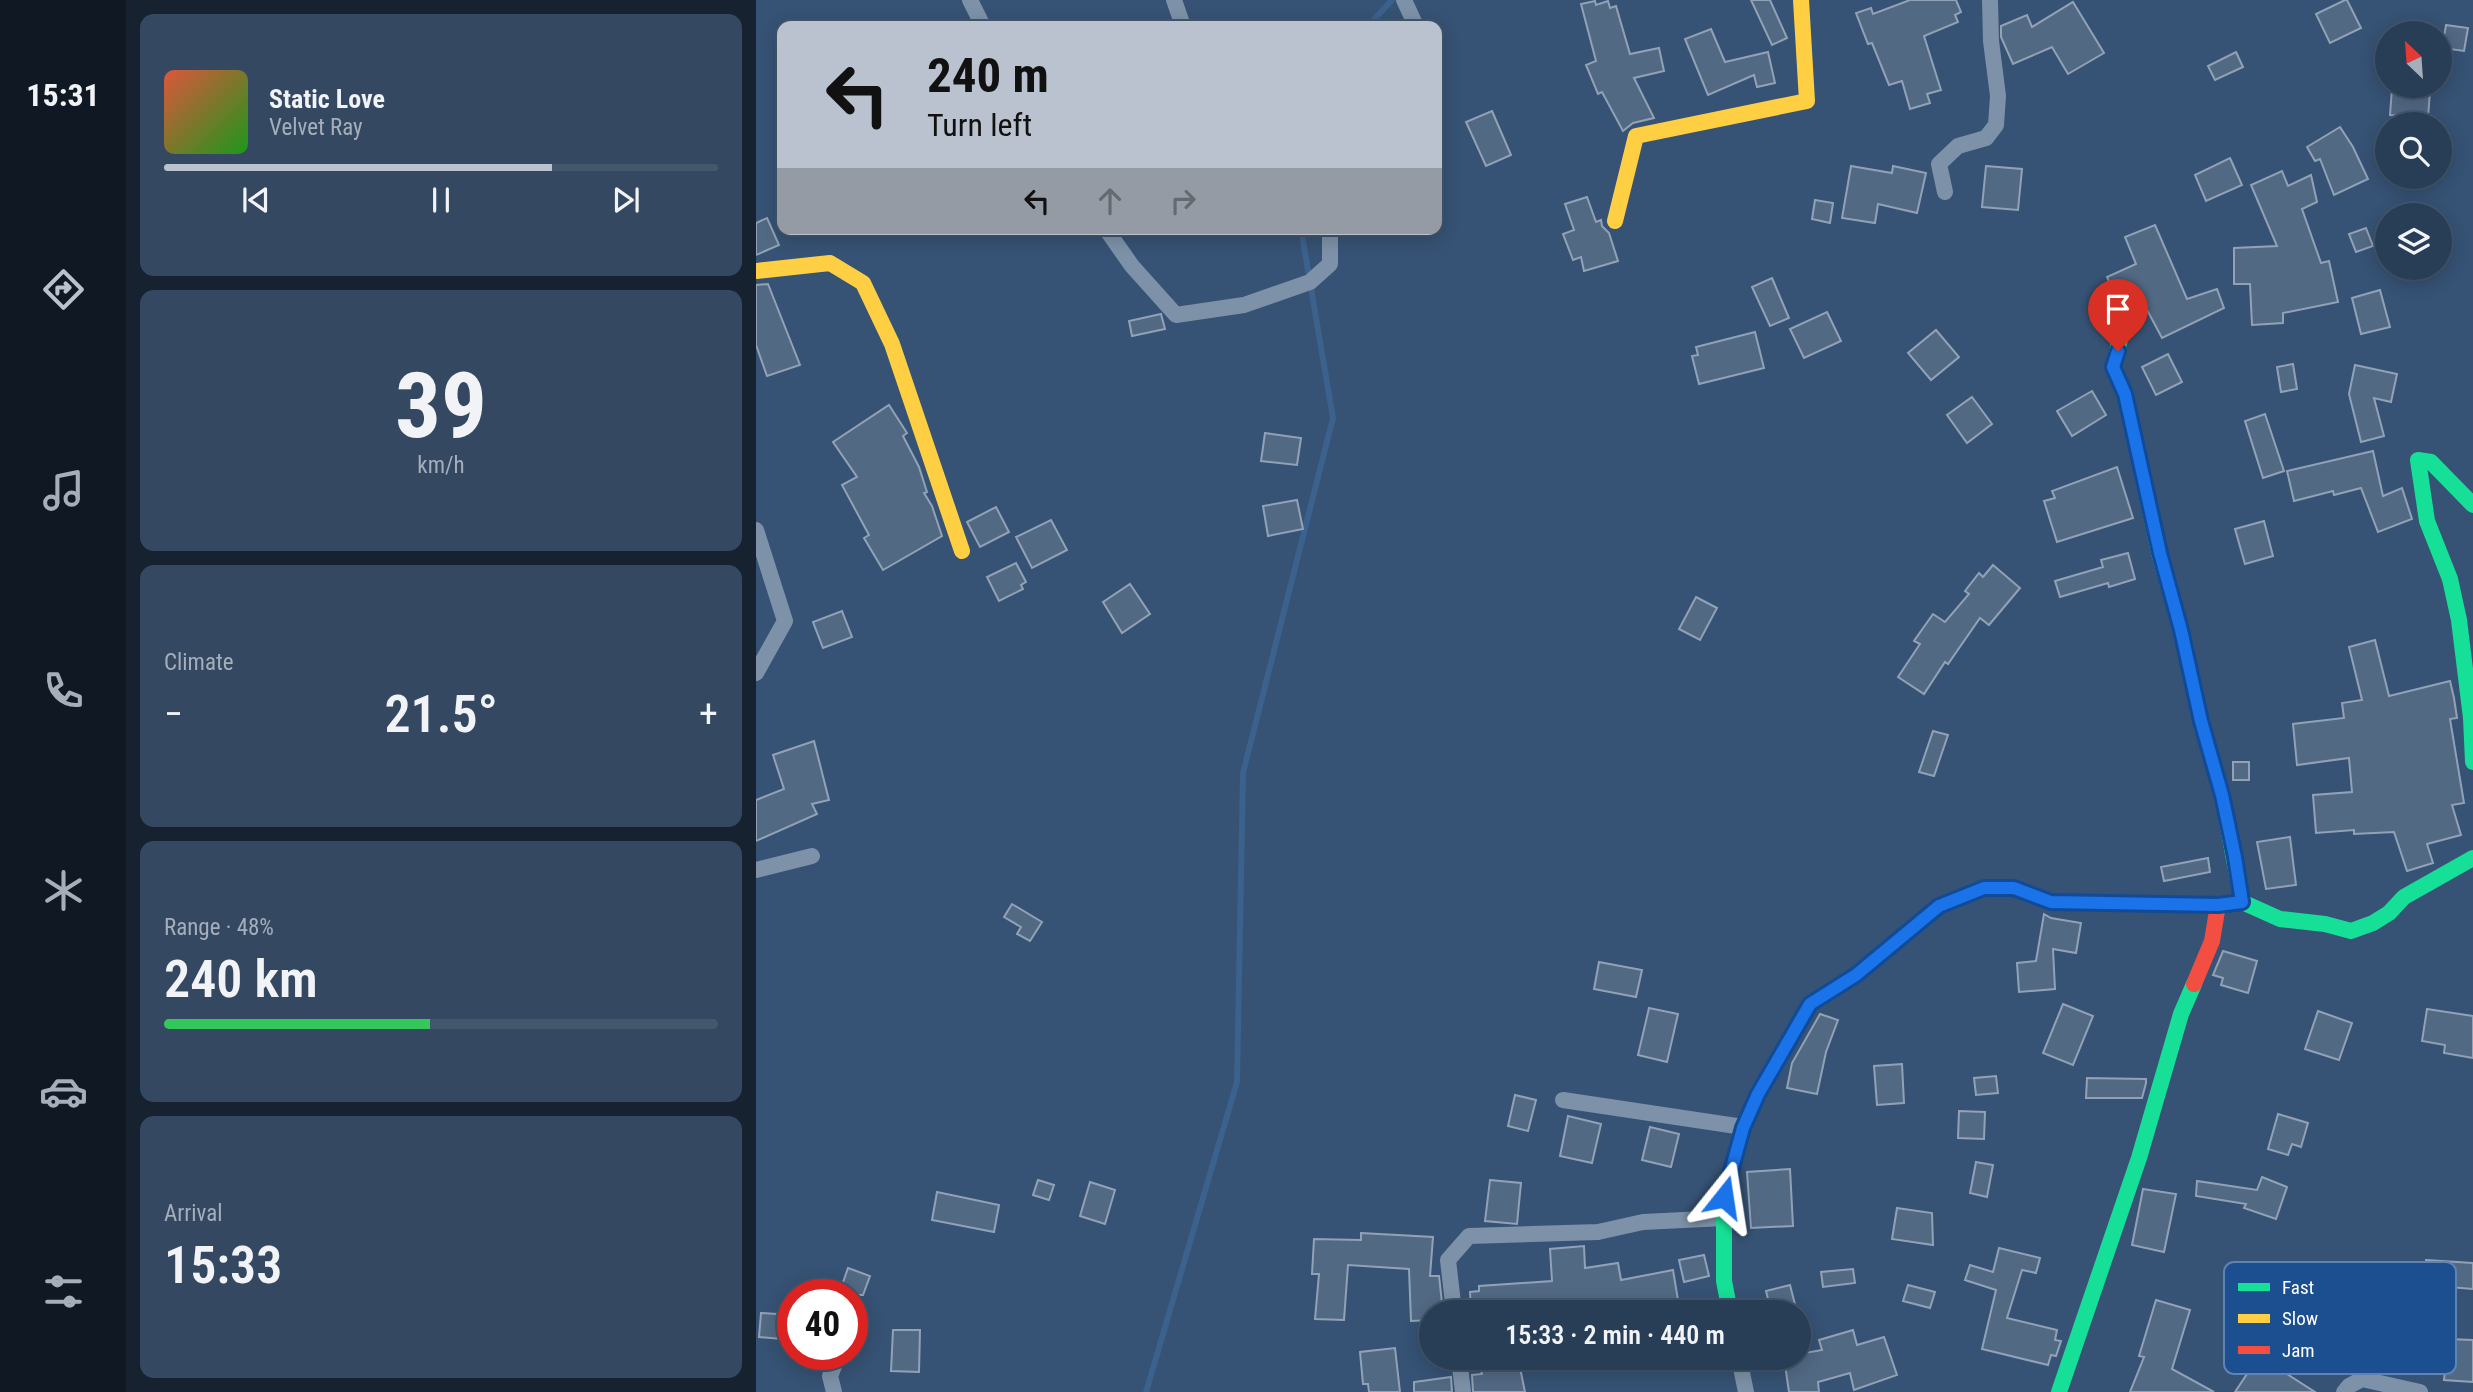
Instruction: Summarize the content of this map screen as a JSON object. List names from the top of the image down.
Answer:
{
  "legend": ["Fast", "Slow", "Jam"],
  "north": "top left",
  "page": {
    "tabs": "15:31",
    "turn": ["240 m", "Turn left"],
    "song": ["Static Love", "Velvet Ray"],
    "tile": [
      ["39", "km/h"],
      "Climate",
      ["Range · 48%", "240 km"],
      ["Arrival", "15:33"]
    ],
    "heat": ["−", "21.5°", "+"],
    "limit": "40",
    "trip": "15:33 · 2 min · 440 m"
  }
}
